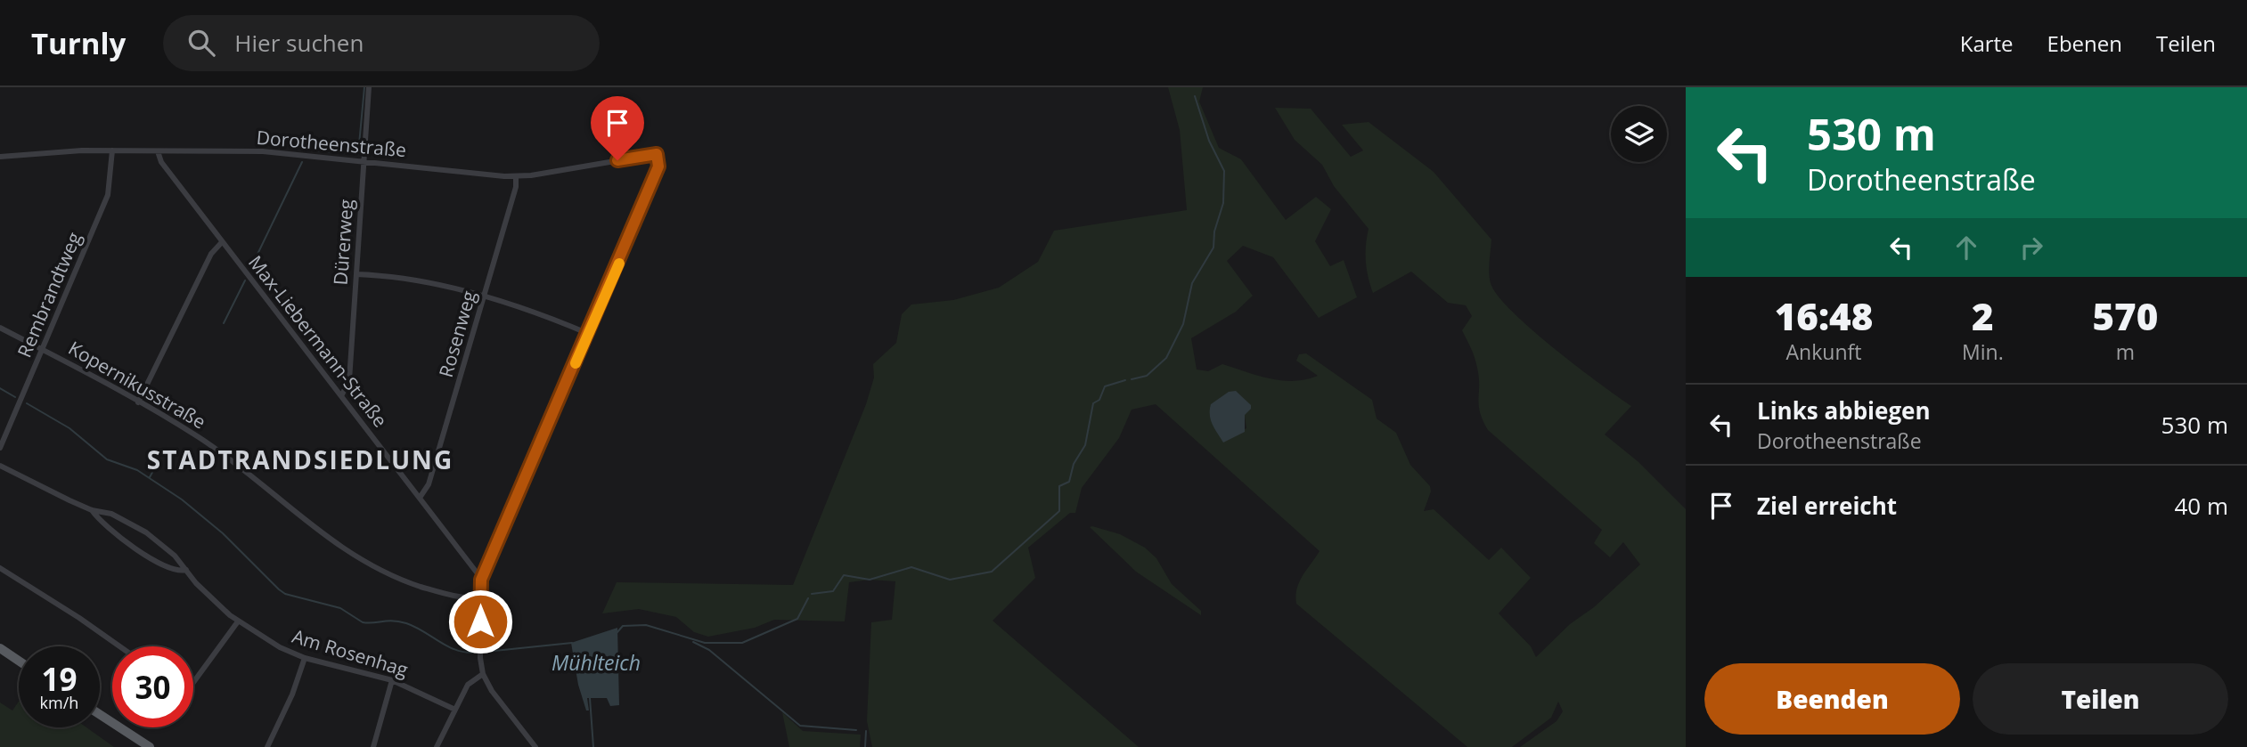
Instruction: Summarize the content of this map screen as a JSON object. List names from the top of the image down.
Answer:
{
  "streets": {
    "street": [
      "Dorotheenstraße",
      "Dürerweg",
      "Rembrandtweg",
      "Rosenweg",
      "Max-Liebermann-Straße",
      "Kopernikusstraße",
      "Am Rosenhag"
    ]
  },
  "crossings": [
    ["Dorotheenstraße", "Dürerweg"],
    ["Dorotheenstraße", "Rembrandtweg"],
    ["Dorotheenstraße", "Rosenweg"],
    ["Dorotheenstraße", "Max-Liebermann-Straße"],
    ["Dürerweg", "Max-Liebermann-Straße"],
    ["Rembrandtweg", "Kopernikusstraße"],
    ["Rosenweg", "Max-Liebermann-Straße"]
  ],
  "districts": ["STADTRANDSIEDLUNG"],
  "water": ["Mühlteich"],
  "page": {
    "header": "Turnly",
    "search": "Hier suchen",
    "nav": ["Karte", "Ebenen", "Teilen"],
    "turn": ["530 m", "Dorotheenstraße"],
    "eta": [
      "16:48",
      "Ankunft",
      "2",
      "Min.",
      "570",
      "m"
    ],
    "list": [
      {
        "name": "Links abbiegen",
        "note": "Dorotheenstraße",
        "value": "530 m"
      },
      {
        "name": "Ziel erreicht",
        "value": "40 m"
      }
    ],
    "speed": "19 km/h",
    "limit": "30",
    "buttons": ["Beenden", "Teilen"]
  }
}
